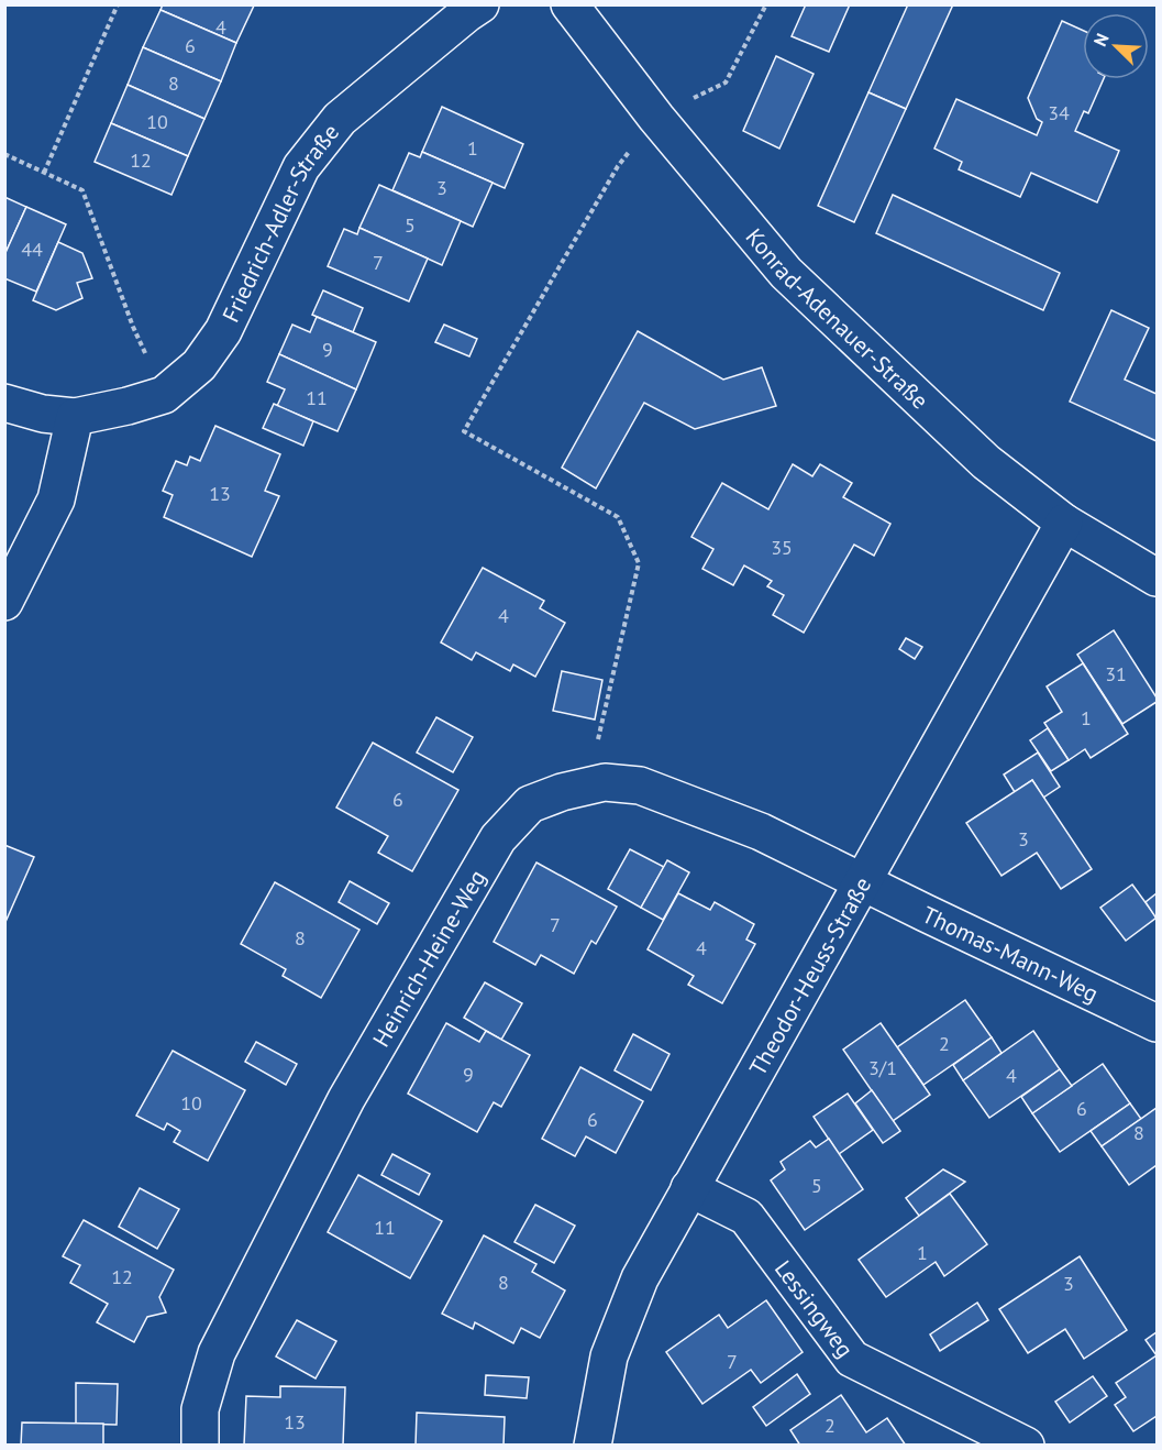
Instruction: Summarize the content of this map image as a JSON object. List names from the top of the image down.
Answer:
{
  "streets": {
    "street": [
      "Friedrich-Adler-Straße",
      "Konrad-Adenauer-Straße",
      "Thomas-Mann-Weg",
      "Heinrich-Heine-Weg",
      "Theodor-Heuss-Straße",
      "Lessingweg"
    ]
  },
  "crossings": [
    ["Konrad-Adenauer-Straße", "Theodor-Heuss-Straße"],
    ["Thomas-Mann-Weg", "Heinrich-Heine-Weg"],
    ["Thomas-Mann-Weg", "Theodor-Heuss-Straße"],
    ["Heinrich-Heine-Weg", "Theodor-Heuss-Straße"],
    ["Theodor-Heuss-Straße", "Lessingweg"]
  ],
  "house_numbers": [
    "4",
    "6",
    "8",
    "34",
    "10",
    "1",
    "12",
    "3",
    "5",
    "44",
    "7",
    "9",
    "11",
    "13",
    "35",
    "4",
    "31",
    "1",
    "6",
    "3",
    "7",
    "8",
    "4",
    "2",
    "3/1",
    "9",
    "4",
    "10",
    "6",
    "6",
    "8",
    "5",
    "11",
    "1",
    "12",
    "8",
    "3",
    "7",
    "13",
    "2"
  ],
  "north": "top left"
}
